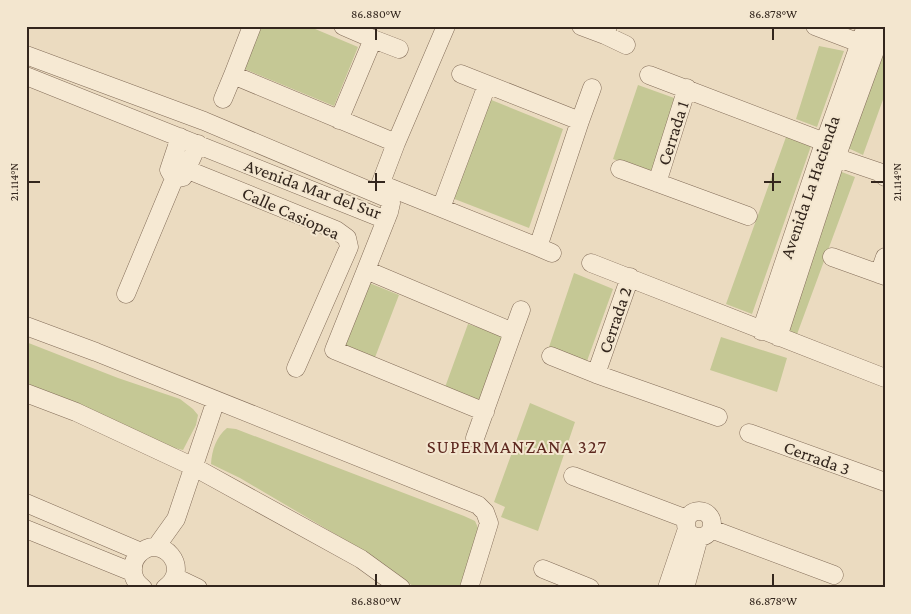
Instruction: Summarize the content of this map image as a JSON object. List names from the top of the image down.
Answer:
{
  "streets": {
    "street": [
      "Cerrada 1",
      "Avenida La Hacienda",
      "Avenida Mar del Sur",
      "Calle Casiopea",
      "Cerrada 2",
      "Cerrada 3"
    ]
  },
  "crossings": [
    ["Cerrada 1", "Avenida La Hacienda"],
    ["Avenida La Hacienda", "Cerrada 2"]
  ],
  "districts": ["SUPERMANZANA 327"],
  "coordinates": ["86.880°W", "86.878°W", "21.114°N"]
}
